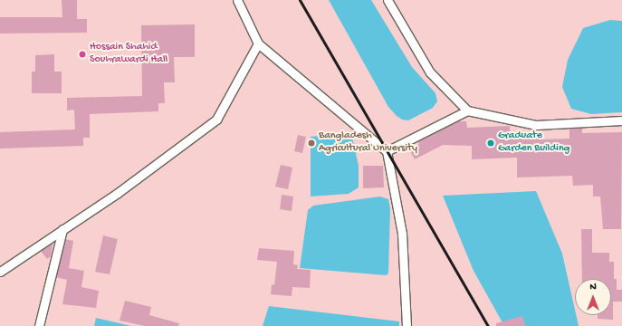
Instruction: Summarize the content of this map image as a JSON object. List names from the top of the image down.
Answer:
{
  "places": ["Hossain Shahid Souhrawardi Hall", "Bangladesh Agricultural University", "Graduate Garden Building"],
  "north": "top"
}
